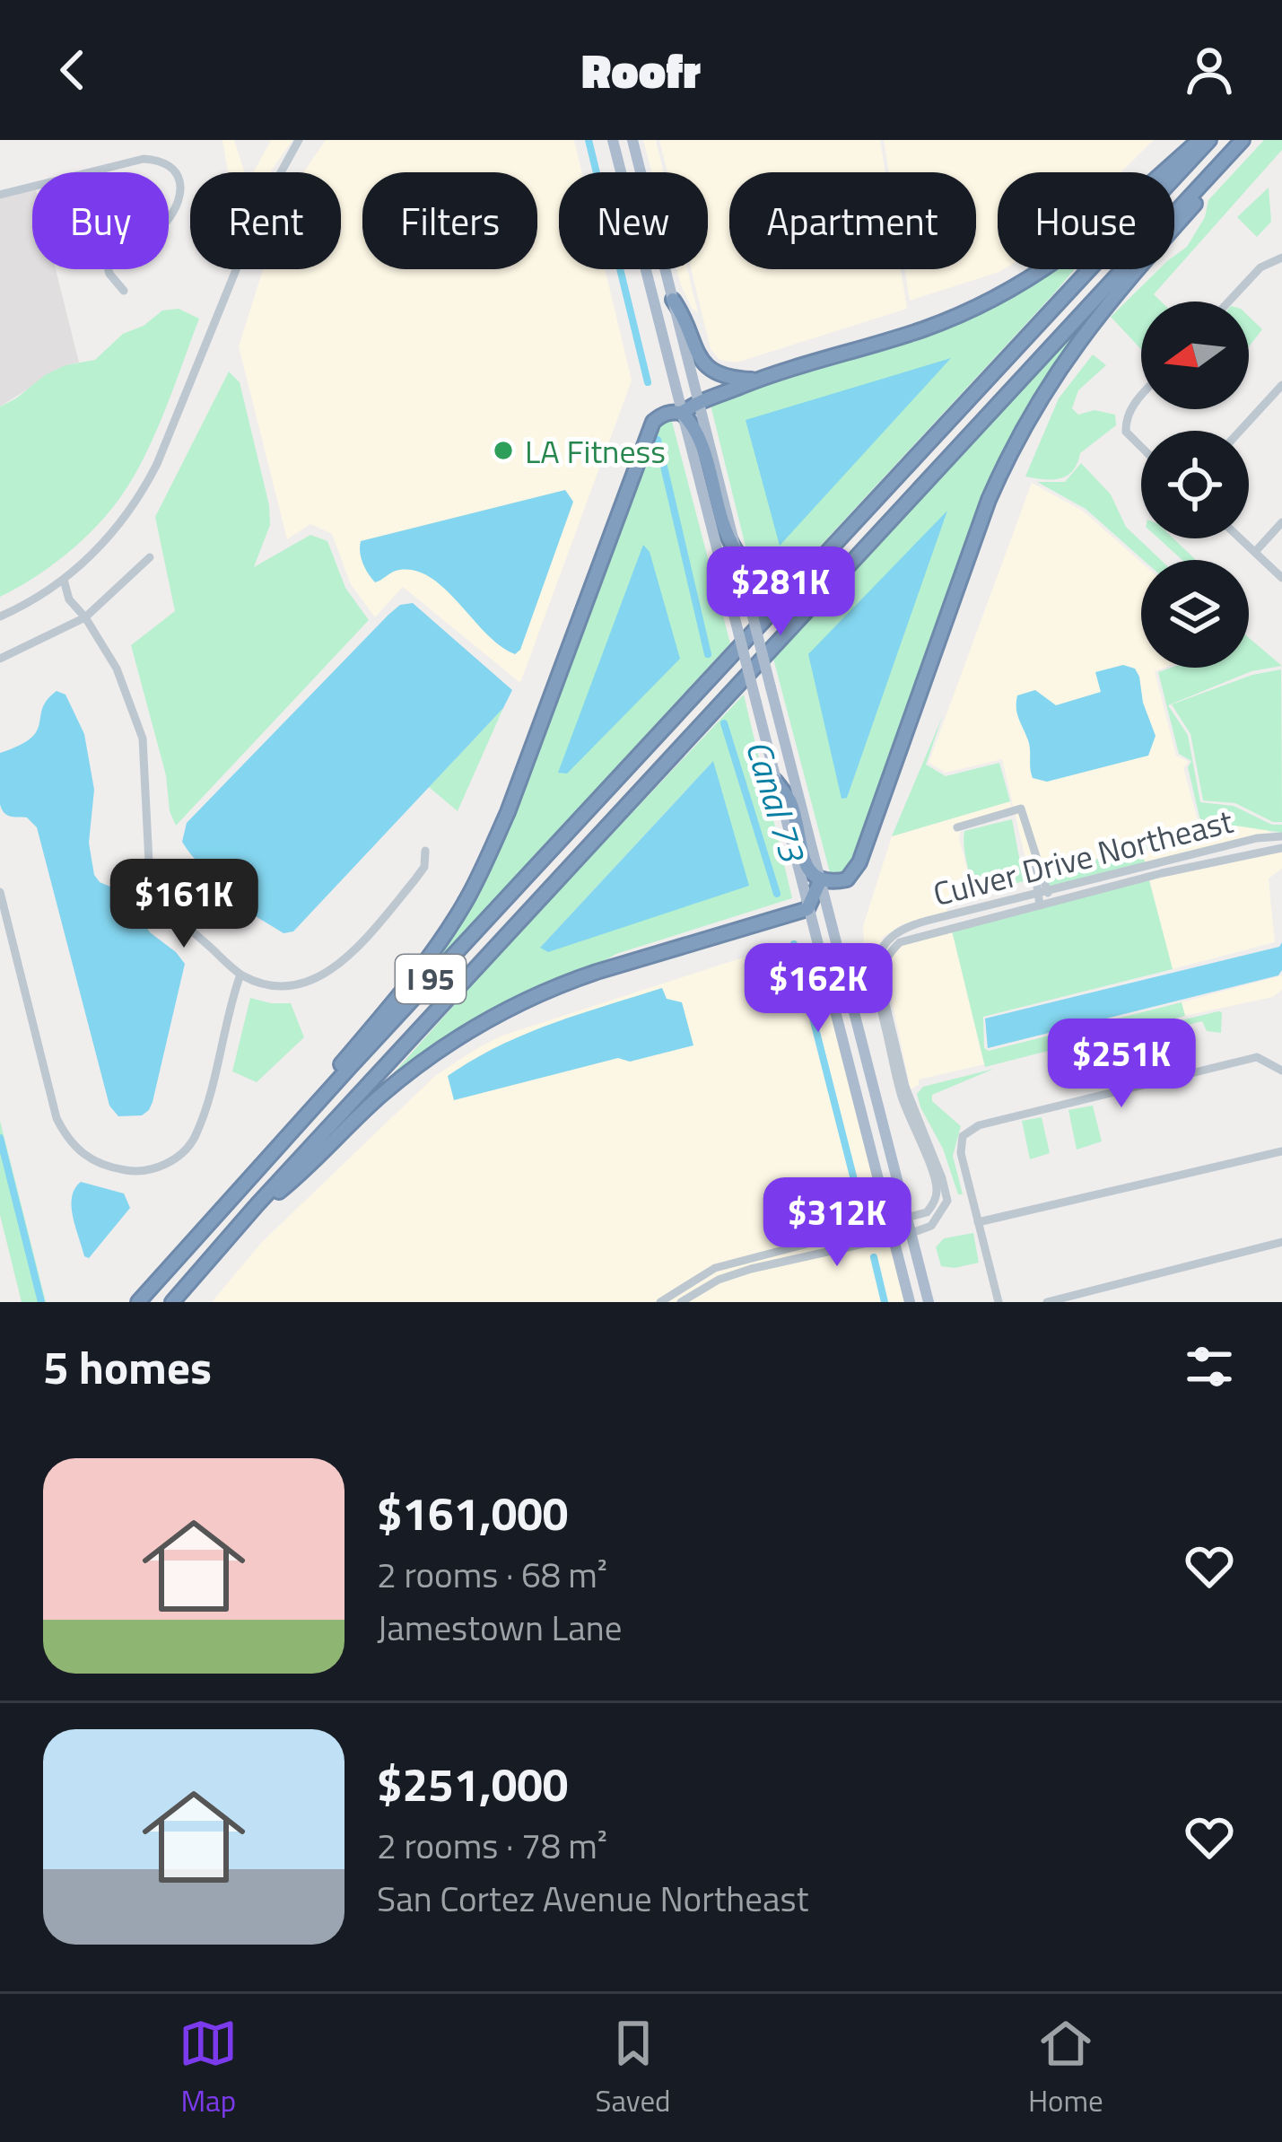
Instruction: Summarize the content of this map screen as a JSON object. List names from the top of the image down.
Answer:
{
  "streets": {
    "highway": ["I 95"],
    "street": ["Culver Drive Northeast"]
  },
  "water": ["Canal 73"],
  "places": ["LA Fitness"],
  "north": "left",
  "page": {
    "header": "Roofr",
    "chip": [
      "Buy",
      "Rent",
      "Filters",
      "New",
      "Apartment",
      "House"
    ],
    "price": [
      "$281K",
      "$161K",
      "$162K",
      "$251K",
      "$312K"
    ],
    "heading": "5 homes",
    "list": [
      {
        "name": "$161,000",
        "note": "2 rooms · 68 m² · Jamestown Lane"
      },
      {
        "name": "$251,000",
        "note": "2 rooms · 78 m² · San Cortez Avenue Northeast"
      }
    ],
    "tabs": ["Map", "Saved", "Home"]
  }
}
